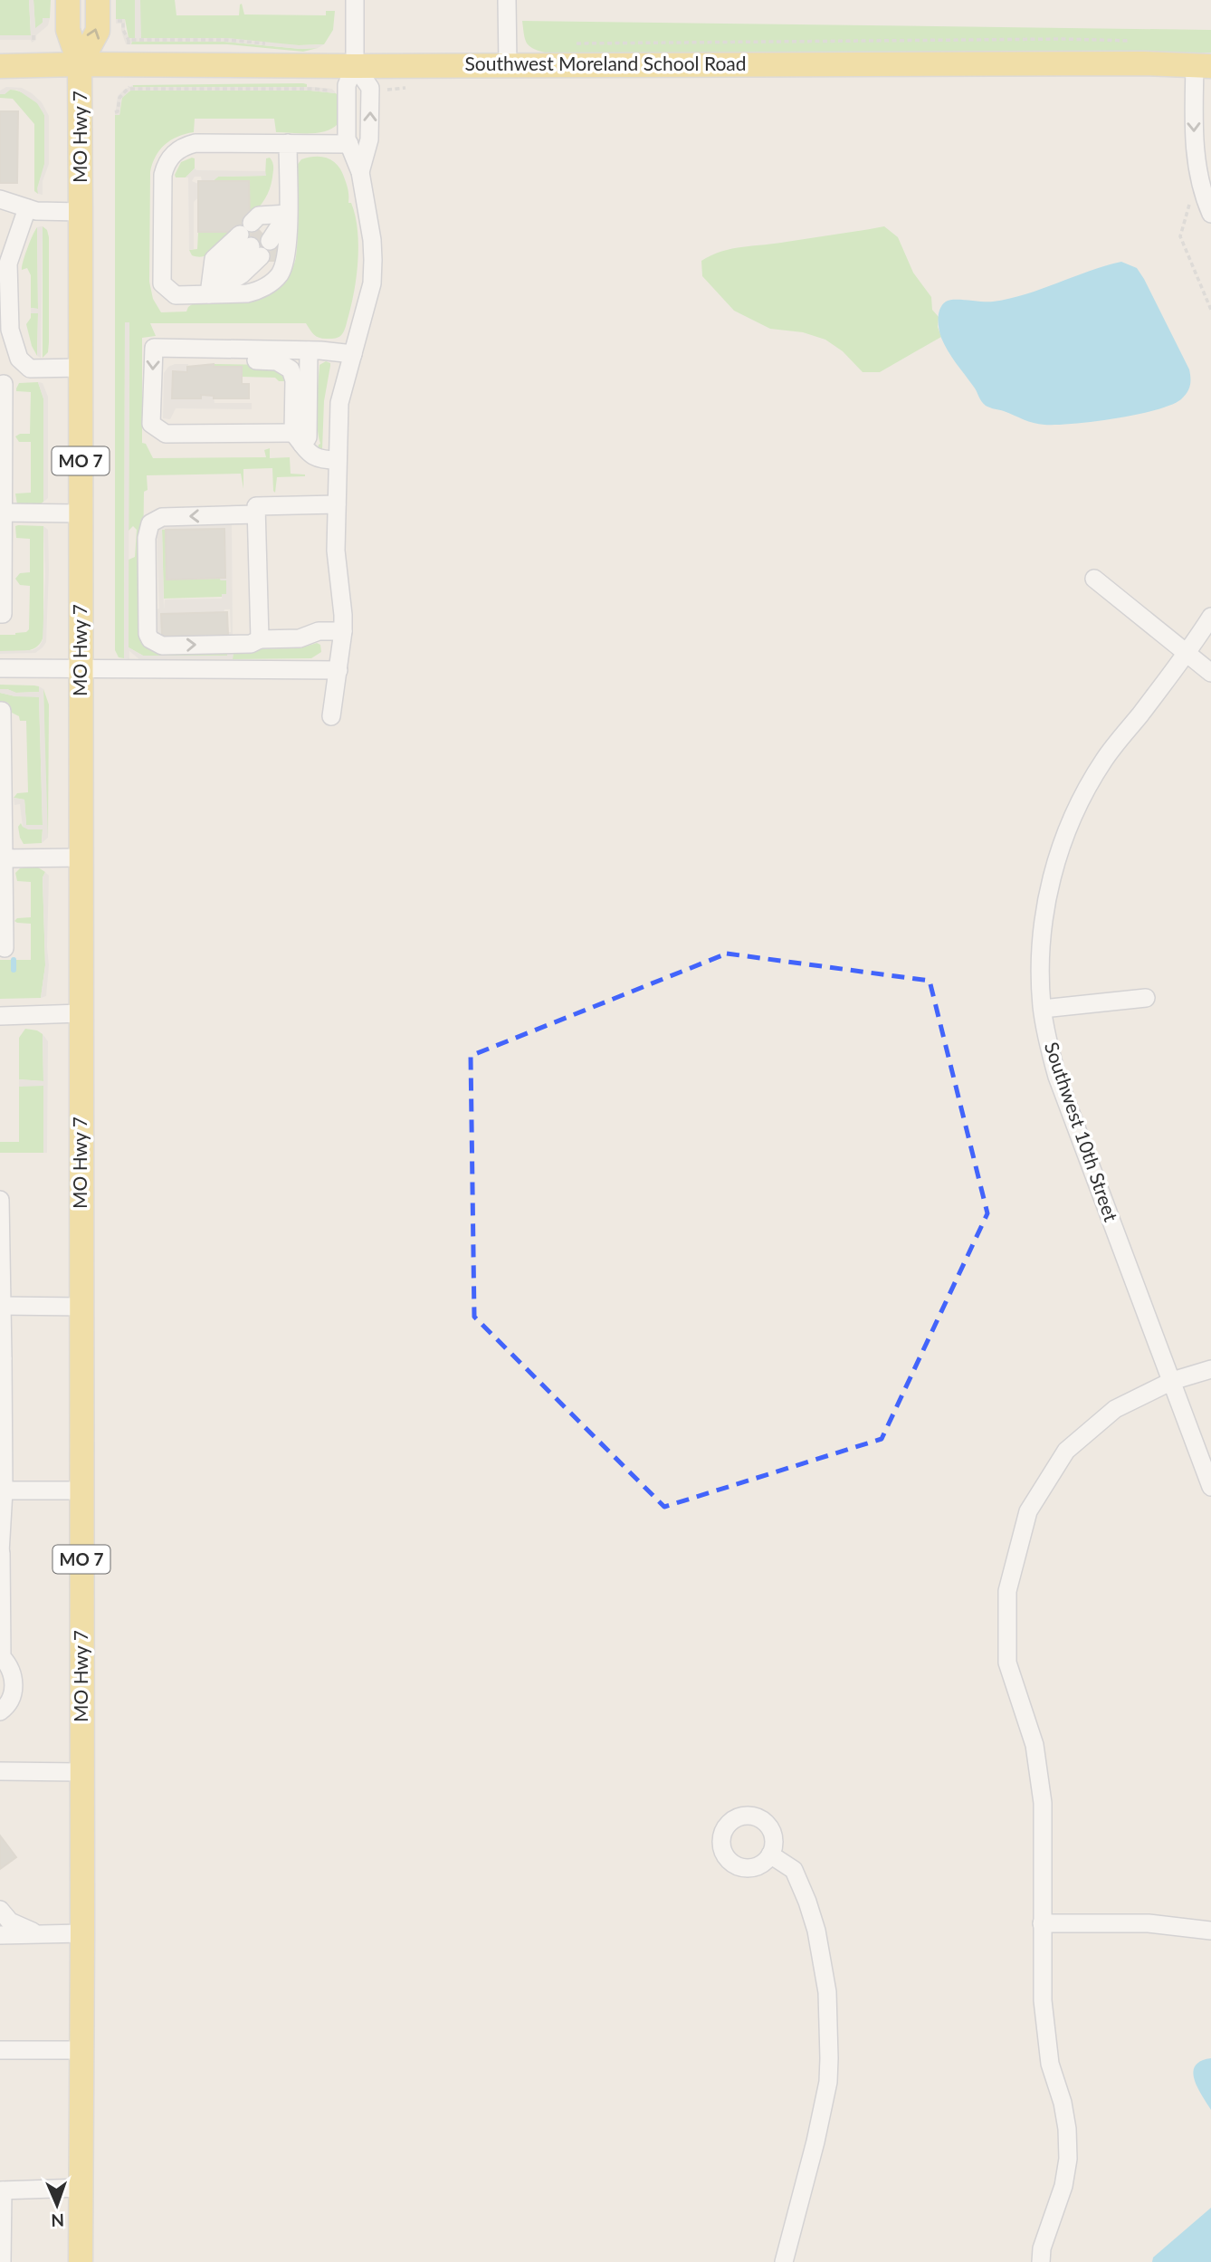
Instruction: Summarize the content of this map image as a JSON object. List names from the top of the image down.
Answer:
{
  "streets": {
    "main road": ["Southwest Moreland School Road", "MO Hwy 7", "MO 7"],
    "street": ["Southwest 10th Street"]
  },
  "crossings": [
    ["Southwest Moreland School Road", "MO Hwy 7"]
  ],
  "north": "bottom"
}
